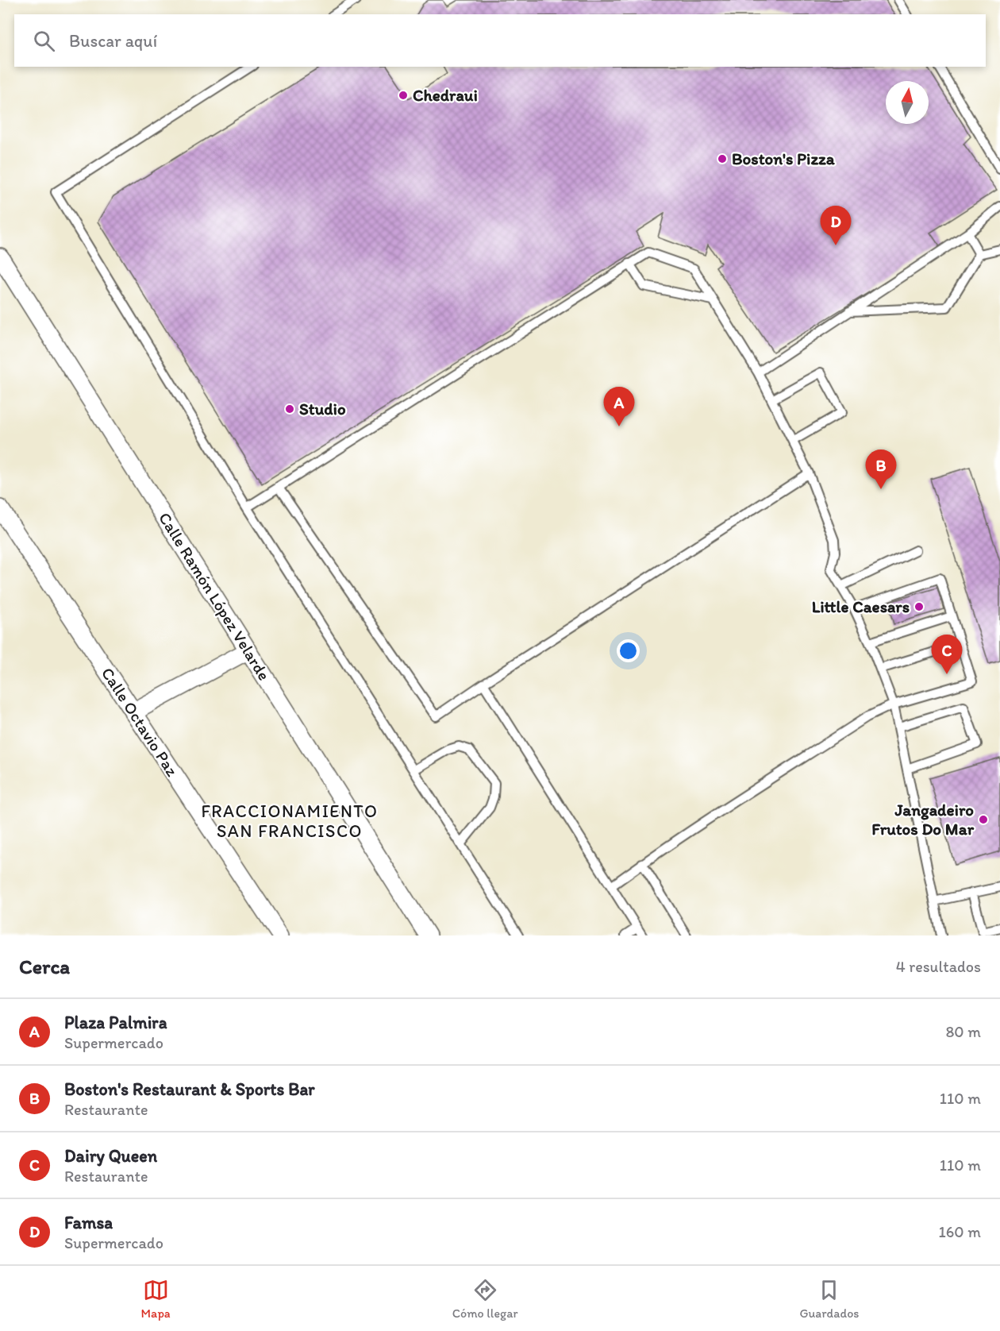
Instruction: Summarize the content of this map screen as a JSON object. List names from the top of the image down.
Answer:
{
  "streets": {
    "street": ["Calle Ramón López Velarde", "Calle Octavio Paz"]
  },
  "districts": ["FRACCIONAMIENTO SAN FRANCISCO"],
  "places": [
    "Chedraui",
    "Boston's Pizza",
    "Studio",
    "Little Caesars",
    "Jangadeiro Frutos Do Mar"
  ],
  "north": "top",
  "page": {
    "search": "Buscar aquí",
    "pins": [
      "D",
      "A",
      "B",
      "C"
    ],
    "heading": ["Cerca", "4 resultados"],
    "list": [
      {
        "mark": "A",
        "name": "Plaza Palmira",
        "note": "Supermercado",
        "value": "80 m"
      },
      {
        "mark": "B",
        "name": "Boston's Restaurant & Sports Bar",
        "note": "Restaurante",
        "value": "110 m"
      },
      {
        "mark": "C",
        "name": "Dairy Queen",
        "note": "Restaurante",
        "value": "110 m"
      },
      {
        "mark": "D",
        "name": "Famsa",
        "note": "Supermercado",
        "value": "160 m"
      }
    ],
    "nav": ["Mapa", "Cómo llegar", "Guardados"]
  }
}
